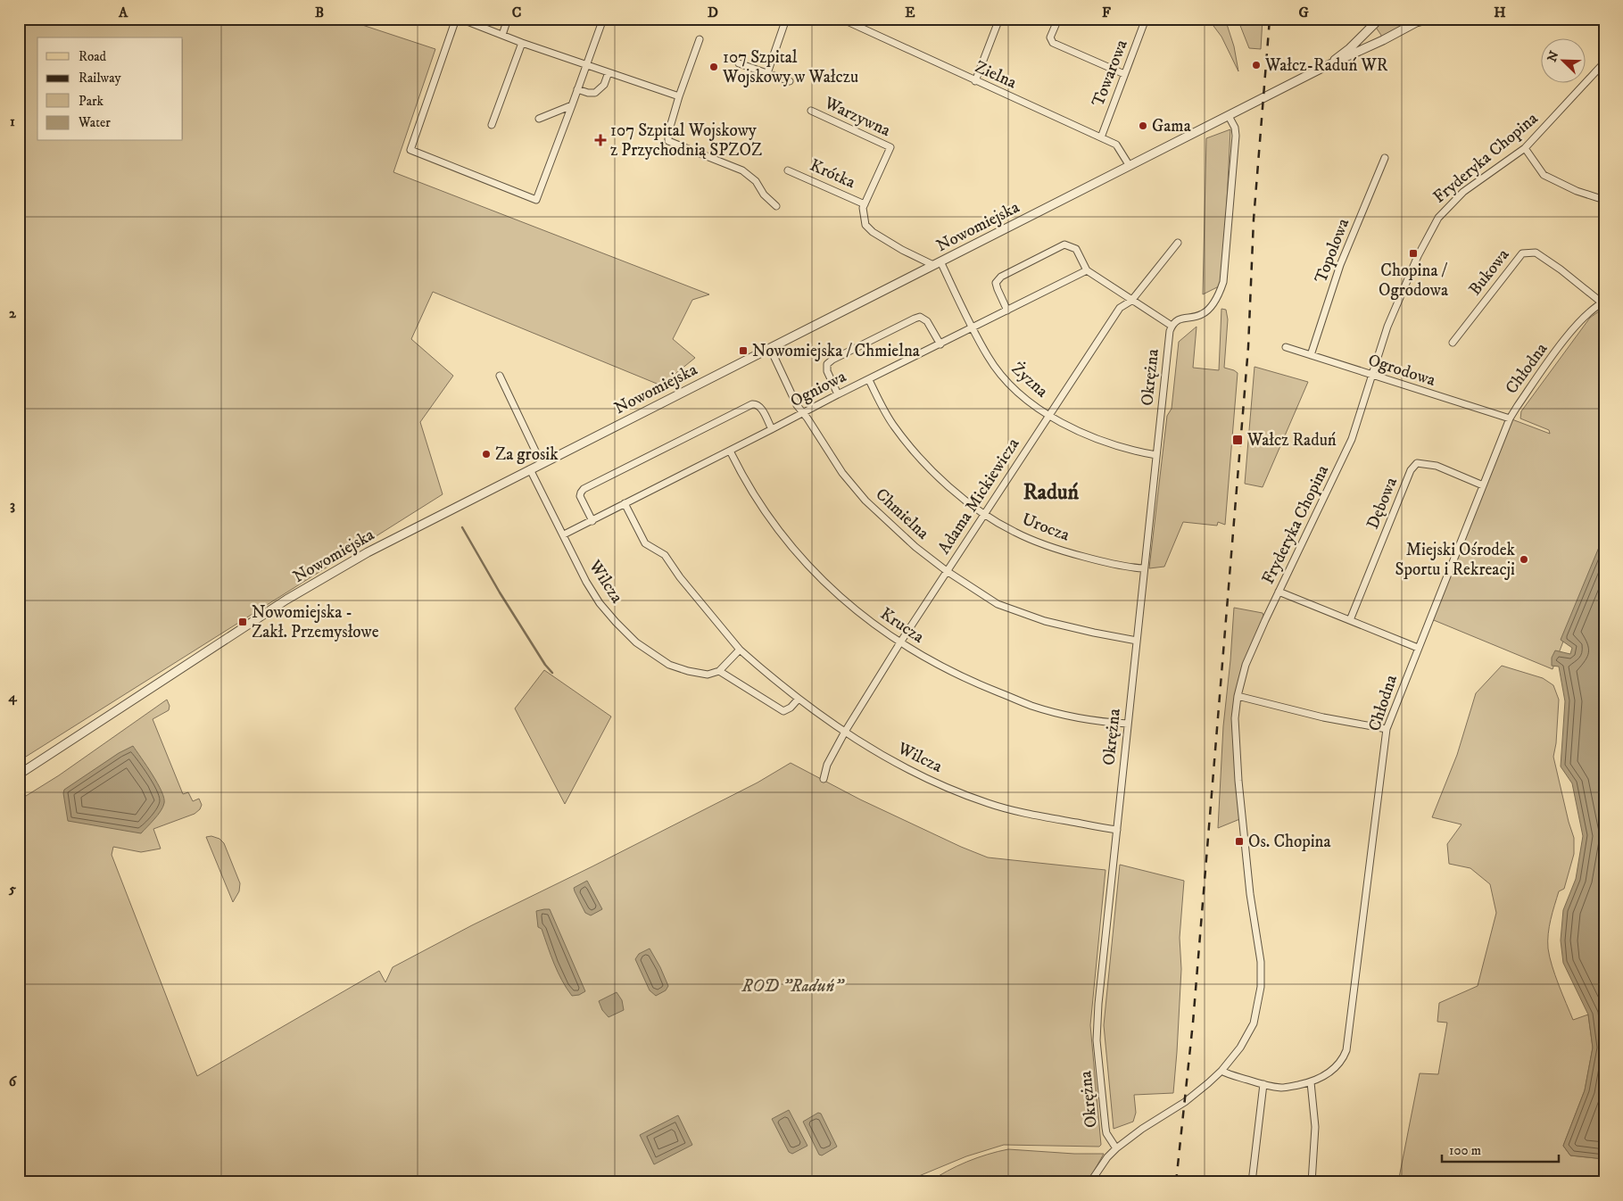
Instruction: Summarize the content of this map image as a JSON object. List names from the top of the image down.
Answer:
{
  "streets": {
    "street": [
      "Towarowa",
      "Zielna",
      "Warzywna",
      "Fryderyka Chopina",
      "Krótka",
      "Nowomiejska",
      "Topolowa",
      "Bukowa",
      "Chłodna",
      "Ogrodowa",
      "Okrężna",
      "Żyzna",
      "Ogniowa",
      "Adama Mickiewicza",
      "Dębowa",
      "Chmielna",
      "Urocza",
      "Wilcza",
      "Krucza"
    ]
  },
  "crossings": [
    ["Towarowa", "Zielna"],
    ["Zielna", "Nowomiejska"],
    ["Warzywna", "Krótka"],
    ["Warzywna", "Nowomiejska"],
    ["Warzywna", "Żyzna"],
    ["Fryderyka Chopina", "Chłodna"],
    ["Fryderyka Chopina", "Ogrodowa"],
    ["Fryderyka Chopina", "Okrężna"],
    ["Nowomiejska", "Żyzna"],
    ["Nowomiejska", "Chmielna"],
    ["Nowomiejska", "Wilcza"],
    ["Topolowa", "Ogrodowa"],
    ["Bukowa", "Chłodna"],
    ["Chłodna", "Ogrodowa"],
    ["Chłodna", "Dębowa"],
    ["Okrężna", "Żyzna"],
    ["Okrężna", "Chmielna"],
    ["Okrężna", "Urocza"],
    ["Okrężna", "Wilcza"],
    ["Okrężna", "Krucza"],
    ["Żyzna", "Ogniowa"],
    ["Żyzna", "Adama Mickiewicza"],
    ["Ogniowa", "Chmielna"],
    ["Ogniowa", "Urocza"],
    ["Ogniowa", "Wilcza"],
    ["Ogniowa", "Krucza"],
    ["Adama Mickiewicza", "Chmielna"],
    ["Adama Mickiewicza", "Urocza"],
    ["Adama Mickiewicza", "Wilcza"],
    ["Adama Mickiewicza", "Krucza"]
  ],
  "districts": ["Raduń"],
  "parks": ["ROD \"Raduń\""],
  "places": {
    "other": [
      "Wałcz-Raduń WR",
      "107 Szpital Wojskowy w Wałczu",
      "Gama",
      "Za grosik",
      "Miejski Ośrodek Sportu i Rekreacji"
    ],
    "health": ["107 Szpital Wojskowy z Przychodnią SPZOZ"],
    "transit": [
      "Chopina / Ogrodowa",
      "Nowomiejska / Chmielna",
      "Wałcz Raduń",
      "Nowomiejska - Zakł. Przemysłowe",
      "Os. Chopina"
    ]
  },
  "legend": [
    "Road",
    "Railway",
    "Park",
    "Water"
  ],
  "scale_bar": "100 m",
  "north": "top left",
  "grid": {
    "columns": [
      "A",
      "B",
      "C",
      "D",
      "E",
      "F",
      "G",
      "H"
    ],
    "rows": [
      "1",
      "2",
      "3",
      "4",
      "5",
      "6"
    ]
  }
}
